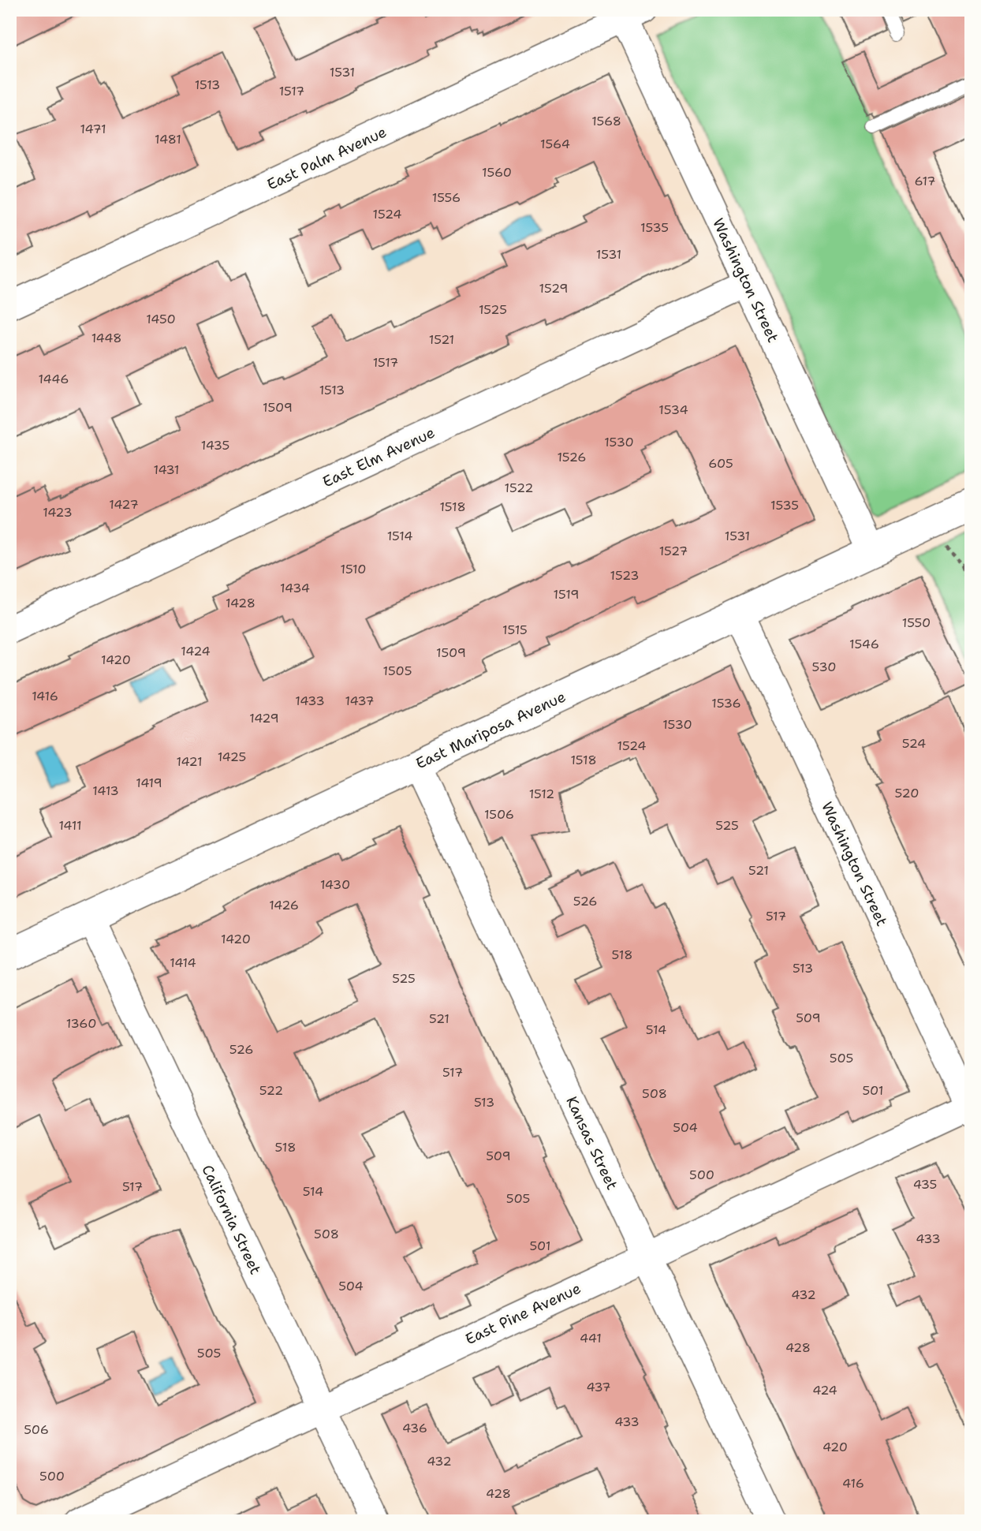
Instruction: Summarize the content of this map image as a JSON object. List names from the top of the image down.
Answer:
{
  "streets": {
    "street": [
      "East Palm Avenue",
      "Washington Street",
      "East Elm Avenue",
      "East Mariposa Avenue",
      "Kansas Street",
      "California Street",
      "East Pine Avenue"
    ]
  },
  "crossings": [
    ["East Palm Avenue", "Washington Street"],
    ["Washington Street", "East Elm Avenue"],
    ["Washington Street", "East Mariposa Avenue"],
    ["Washington Street", "East Pine Avenue"],
    ["East Mariposa Avenue", "Kansas Street"],
    ["East Mariposa Avenue", "California Street"],
    ["Kansas Street", "East Pine Avenue"],
    ["California Street", "East Pine Avenue"]
  ],
  "house_numbers": [
    "1531",
    "1513",
    "1517",
    "1568",
    "1471",
    "1481",
    "1564",
    "1560",
    "617",
    "1556",
    "1524",
    "1535",
    "1531",
    "1529",
    "1525",
    "1450",
    "1448",
    "1521",
    "1517",
    "1446",
    "1513",
    "1509",
    "1534",
    "1530",
    "1435",
    "1526",
    "605",
    "1431",
    "1522",
    "1427",
    "1535",
    "1518",
    "1423",
    "1514",
    "1531",
    "1527",
    "1510",
    "1523",
    "1434",
    "1519",
    "1428",
    "1550",
    "1515",
    "1546",
    "1424",
    "1509",
    "1420",
    "530",
    "1505",
    "1416",
    "1433",
    "1437",
    "1536",
    "1429",
    "1530",
    "524",
    "1524",
    "1425",
    "1518",
    "1421",
    "1419",
    "1413",
    "520",
    "1512",
    "1506",
    "1411",
    "525",
    "521",
    "1430",
    "526",
    "1426",
    "517",
    "1420",
    "518",
    "1414",
    "513",
    "525",
    "509",
    "521",
    "1360",
    "514",
    "526",
    "505",
    "517",
    "522",
    "501",
    "508",
    "513",
    "504",
    "518",
    "509",
    "500",
    "435",
    "517",
    "514",
    "505",
    "508",
    "433",
    "501",
    "504",
    "432",
    "441",
    "428",
    "505",
    "437",
    "424",
    "433",
    "436",
    "506",
    "420",
    "432",
    "500",
    "416",
    "428"
  ]
}
